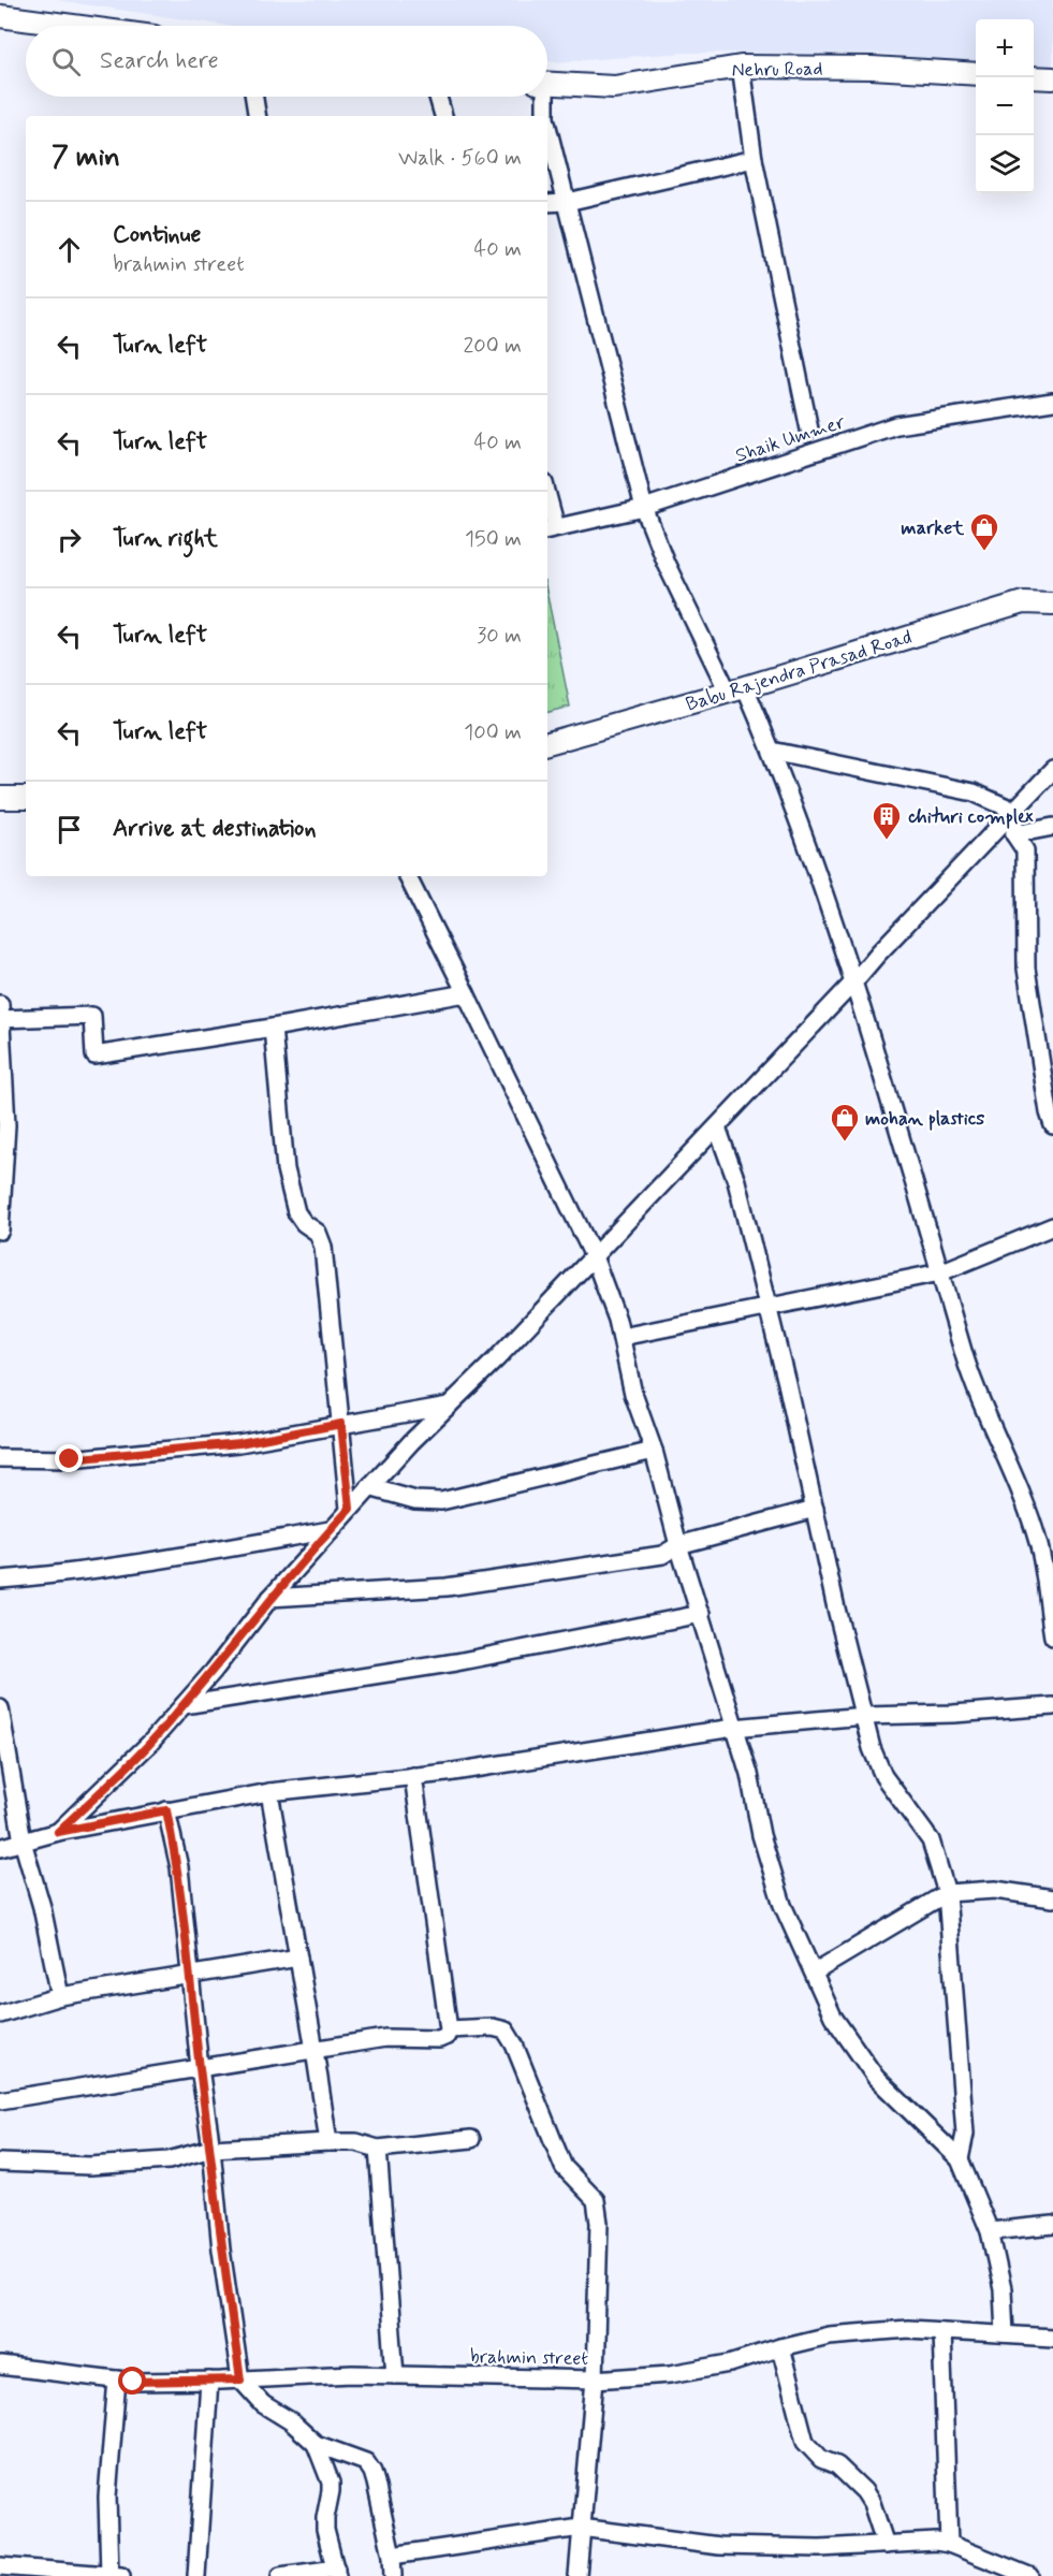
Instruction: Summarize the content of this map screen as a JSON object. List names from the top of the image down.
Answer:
{
  "streets": {
    "street": [
      "Nehru Road",
      "Shaik Ummer",
      "Babu Rajendra Prasad Road",
      "brahmin street"
    ]
  },
  "places": {
    "shop": ["market", "mohan plastics"],
    "building": ["chituri complex"]
  },
  "page": {
    "map_buttons": ["+", "−"],
    "search": "Search here",
    "heading": ["7 min", "Walk · 560 m"],
    "list": [
      ["Continue", "brahmin street", "40 m"],
      ["Turn left", "200 m"],
      ["Turn left", "40 m"],
      ["Turn right", "150 m"],
      ["Turn left", "30 m"],
      ["Turn left", "100 m"],
      "Arrive at destination"
    ]
  }
}
